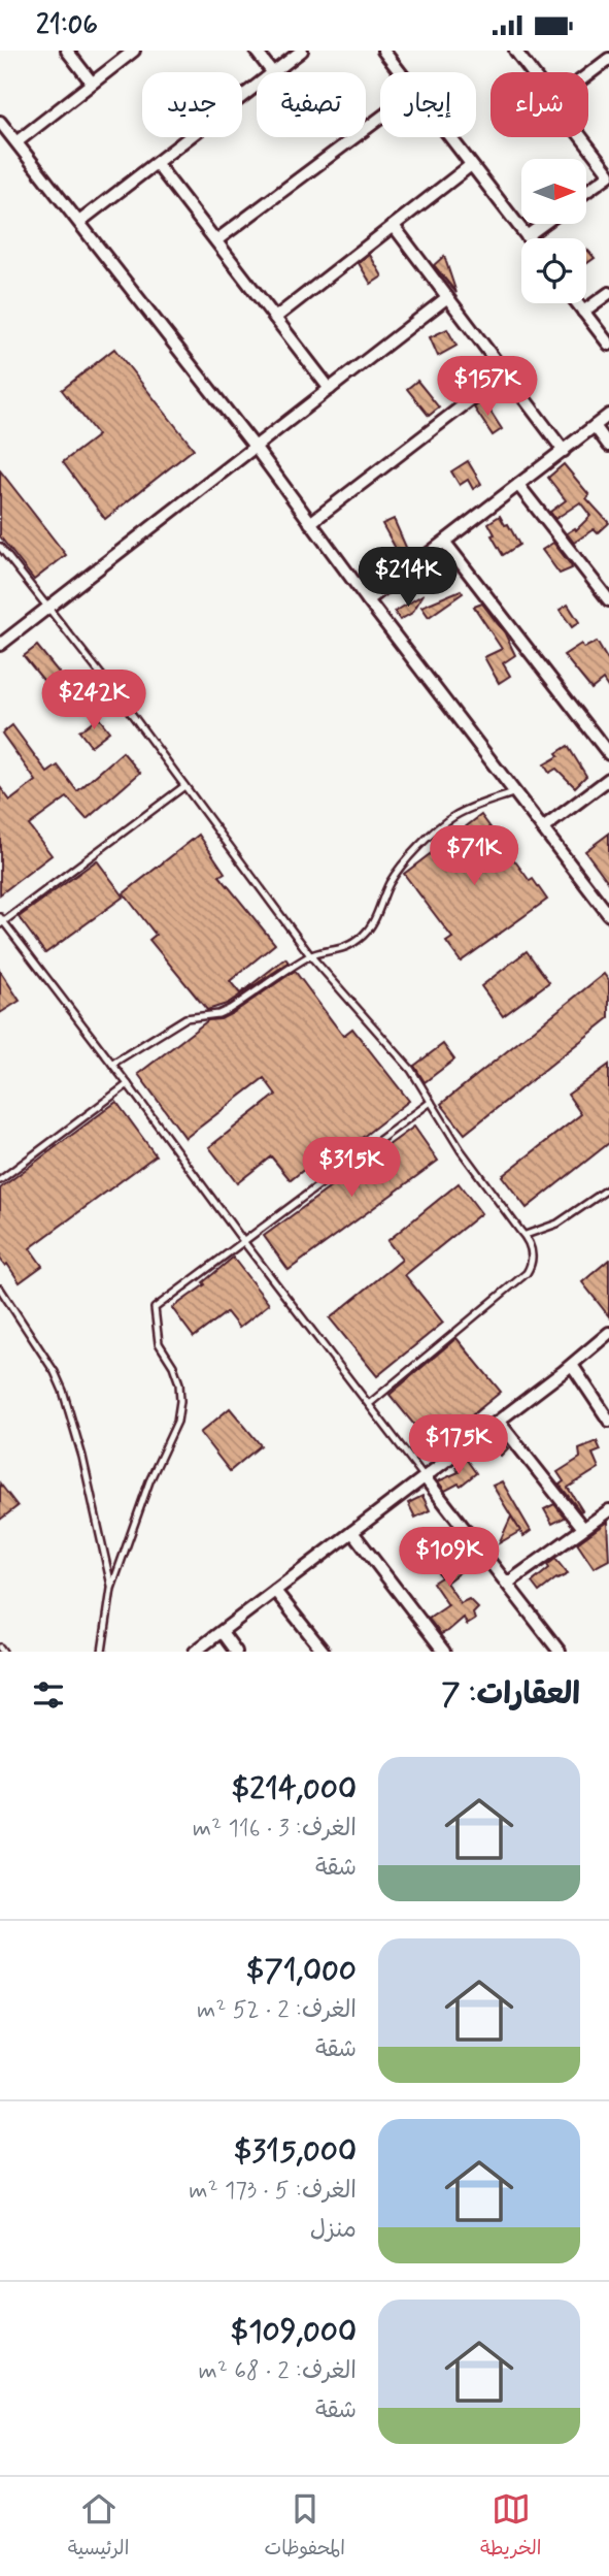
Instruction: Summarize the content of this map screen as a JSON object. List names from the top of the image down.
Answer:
{
  "north": "right",
  "page": {
    "status": "21:06",
    "chip": [
      "شراء",
      "إيجار",
      "تصفية",
      "جديد"
    ],
    "price": [
      "$157K",
      "$214K",
      "$242K",
      "$71K",
      "$315K",
      "$175K",
      "$109K"
    ],
    "heading": "العقارات: 7",
    "list": [
      {
        "name": "$214,000",
        "note": "الغرف: 3 · 116 m² · شقة"
      },
      {
        "name": "$71,000",
        "note": "الغرف: 2 · 52 m² · شقة"
      },
      {
        "name": "$315,000",
        "note": "الغرف: 5 · 173 m² · منزل"
      },
      {
        "name": "$109,000",
        "note": "الغرف: 2 · 68 m² · شقة"
      }
    ],
    "tabs": ["الخريطة", "المحفوظات", "الرئيسية"]
  }
}
